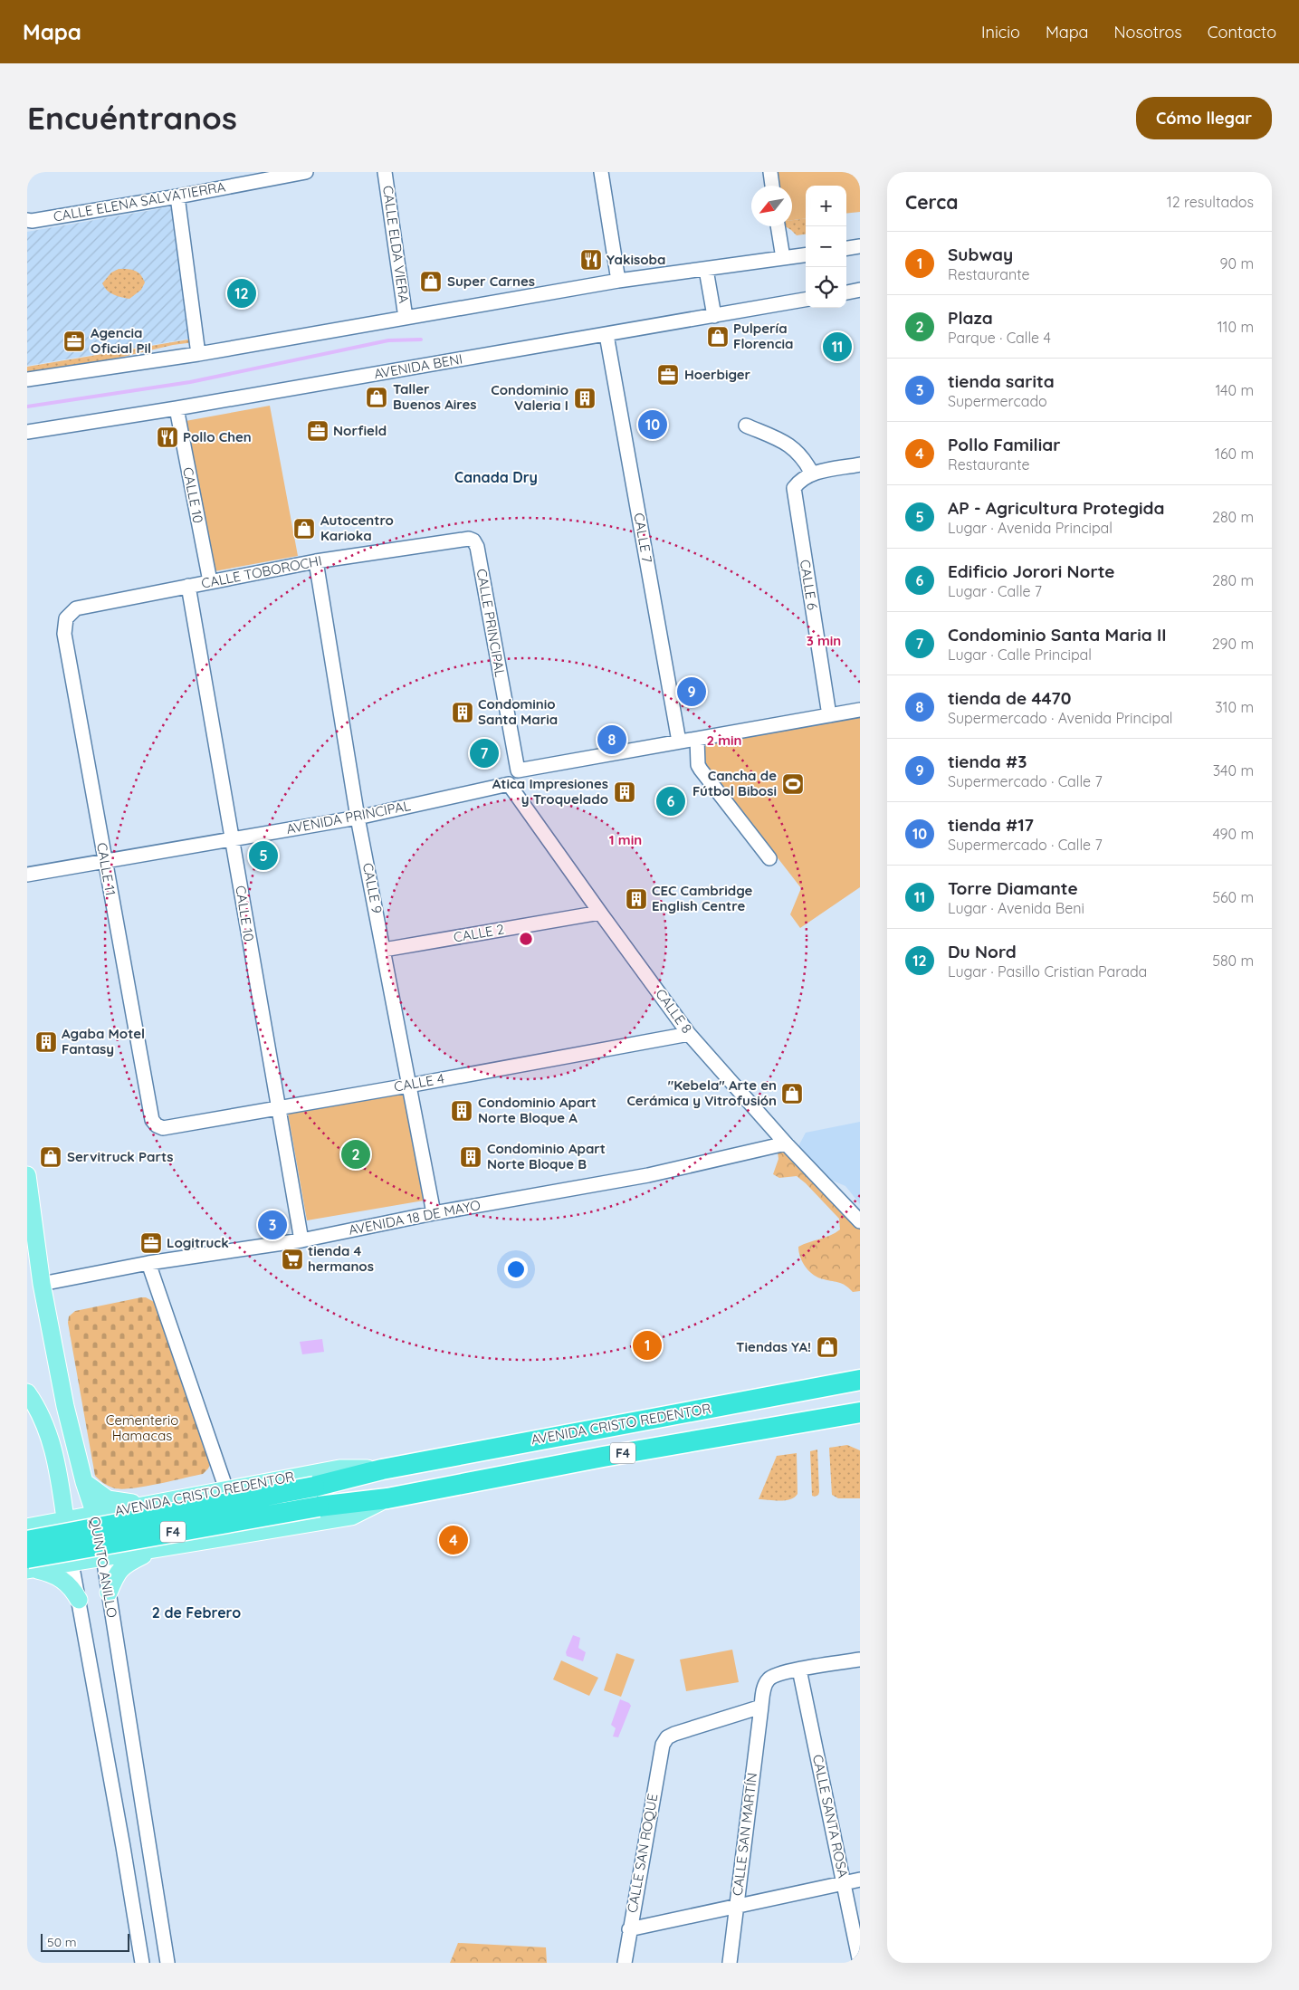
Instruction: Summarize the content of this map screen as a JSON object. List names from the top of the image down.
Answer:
{
  "streets": {
    "highway": ["AVENIDA CRISTO REDENTOR", "F4"],
    "main road": ["QUINTO ANILLO"],
    "street": [
      "CALLE ELENA SALVATIERRA",
      "CALLE ELDA VIERA",
      "AVENIDA BENI",
      "CALLE 10",
      "CALLE 7",
      "CALLE TOBOROCHI",
      "CALLE 6",
      "CALLE PRINCIPAL",
      "AVENIDA PRINCIPAL",
      "CALLE 11",
      "CALLE 9",
      "CALLE 2",
      "CALLE 8",
      "CALLE 4",
      "AVENIDA 18 DE MAYO",
      "CALLE SANTA ROSA",
      "CALLE SAN MARTÍN",
      "CALLE SAN ROQUE"
    ]
  },
  "crossings": [
    ["AVENIDA BENI", "CALLE 10"],
    ["AVENIDA BENI", "CALLE 7"],
    ["CALLE 10", "CALLE TOBOROCHI"],
    ["CALLE 10", "AVENIDA PRINCIPAL"],
    ["CALLE 10", "CALLE 4"],
    ["CALLE 10", "AVENIDA 18 DE MAYO"],
    ["CALLE TOBOROCHI", "CALLE PRINCIPAL"],
    ["CALLE TOBOROCHI", "CALLE 11"],
    ["CALLE TOBOROCHI", "CALLE 9"],
    ["AVENIDA PRINCIPAL", "CALLE 11"],
    ["AVENIDA PRINCIPAL", "CALLE 9"],
    ["AVENIDA PRINCIPAL", "CALLE 8"],
    ["CALLE 11", "CALLE 4"],
    ["CALLE 9", "CALLE 2"],
    ["CALLE 9", "CALLE 4"],
    ["CALLE 9", "AVENIDA 18 DE MAYO"],
    ["CALLE 2", "CALLE 8"],
    ["CALLE 8", "CALLE 4"],
    ["CALLE 8", "AVENIDA 18 DE MAYO"],
    ["AVENIDA 18 DE MAYO", "QUINTO ANILLO"],
    ["AVENIDA CRISTO REDENTOR", "QUINTO ANILLO"],
    ["CALLE SANTA ROSA", "CALLE SAN MARTÍN"],
    ["CALLE SAN MARTÍN", "CALLE SAN ROQUE"]
  ],
  "districts": ["Canada Dry", "2 de Febrero"],
  "parks": ["Cementerio Hamacas"],
  "places": {
    "restaurant": ["Yakisoba", "Pollo Chen"],
    "shop": [
      "Super Carnes",
      "Pulpería Florencia",
      "Taller Buenos Aires",
      "Autocentro Karioka",
      "\"Kebela\" Arte en Cerámica y Vitrofusión",
      "Servitruck Parts",
      "Tiendas YA!"
    ],
    "office": [
      "Agencia Oficial Pil",
      "Hoerbiger",
      "Norfield",
      "Logitruck"
    ],
    "building": [
      "Condominio Valeria I",
      "Condominio Santa Maria",
      "Atica Impresiones y Troquelado",
      "CEC Cambridge English Centre",
      "Agaba Motel Fantasy",
      "Condominio Apart Norte Bloque A",
      "Condominio Apart Norte Bloque B"
    ],
    "sports": ["Cancha de Fútbol Bibosi"],
    "supermarket": ["tienda 4 hermanos"]
  },
  "scale_bar": "50 m",
  "north": "bottom left",
  "page": {
    "header": "Mapa",
    "nav": [
      "Inicio",
      "Mapa",
      "Nosotros",
      "Contacto"
    ],
    "buttons": "Cómo llegar",
    "title": "Encuéntranos",
    "heading": ["Cerca", "12 resultados"],
    "map_buttons": ["+", "−"],
    "list": [
      {
        "mark": "1",
        "name": "Subway",
        "note": "Restaurante",
        "value": "90 m"
      },
      {
        "mark": "2",
        "name": "Plaza",
        "note": "Parque · Calle 4",
        "value": "110 m"
      },
      {
        "mark": "3",
        "name": "tienda sarita",
        "note": "Supermercado",
        "value": "140 m"
      },
      {
        "mark": "4",
        "name": "Pollo Familiar",
        "note": "Restaurante",
        "value": "160 m"
      },
      {
        "mark": "5",
        "name": "AP - Agricultura Protegida",
        "note": "Lugar · Avenida Principal",
        "value": "280 m"
      },
      {
        "mark": "6",
        "name": "Edificio Jorori Norte",
        "note": "Lugar · Calle 7",
        "value": "280 m"
      },
      {
        "mark": "7",
        "name": "Condominio Santa Maria II",
        "note": "Lugar · Calle Principal",
        "value": "290 m"
      },
      {
        "mark": "8",
        "name": "tienda de 4470",
        "note": "Supermercado · Avenida Principal",
        "value": "310 m"
      },
      {
        "mark": "9",
        "name": "tienda #3",
        "note": "Supermercado · Calle 7",
        "value": "340 m"
      },
      {
        "mark": "10",
        "name": "tienda #17",
        "note": "Supermercado · Calle 7",
        "value": "490 m"
      },
      {
        "mark": "11",
        "name": "Torre Diamante",
        "note": "Lugar · Avenida Beni",
        "value": "560 m"
      },
      {
        "mark": "12",
        "name": "Du Nord",
        "note": "Lugar · Pasillo Cristian Parada",
        "value": "580 m"
      }
    ],
    "pins": [
      "12",
      "11",
      "10",
      "9",
      "8",
      "7",
      "6",
      "5",
      "2",
      "3",
      "1",
      "4"
    ],
    "scale": "50 m"
  },
  "rings": ["3 min", "2 min", "1 min"]
}
